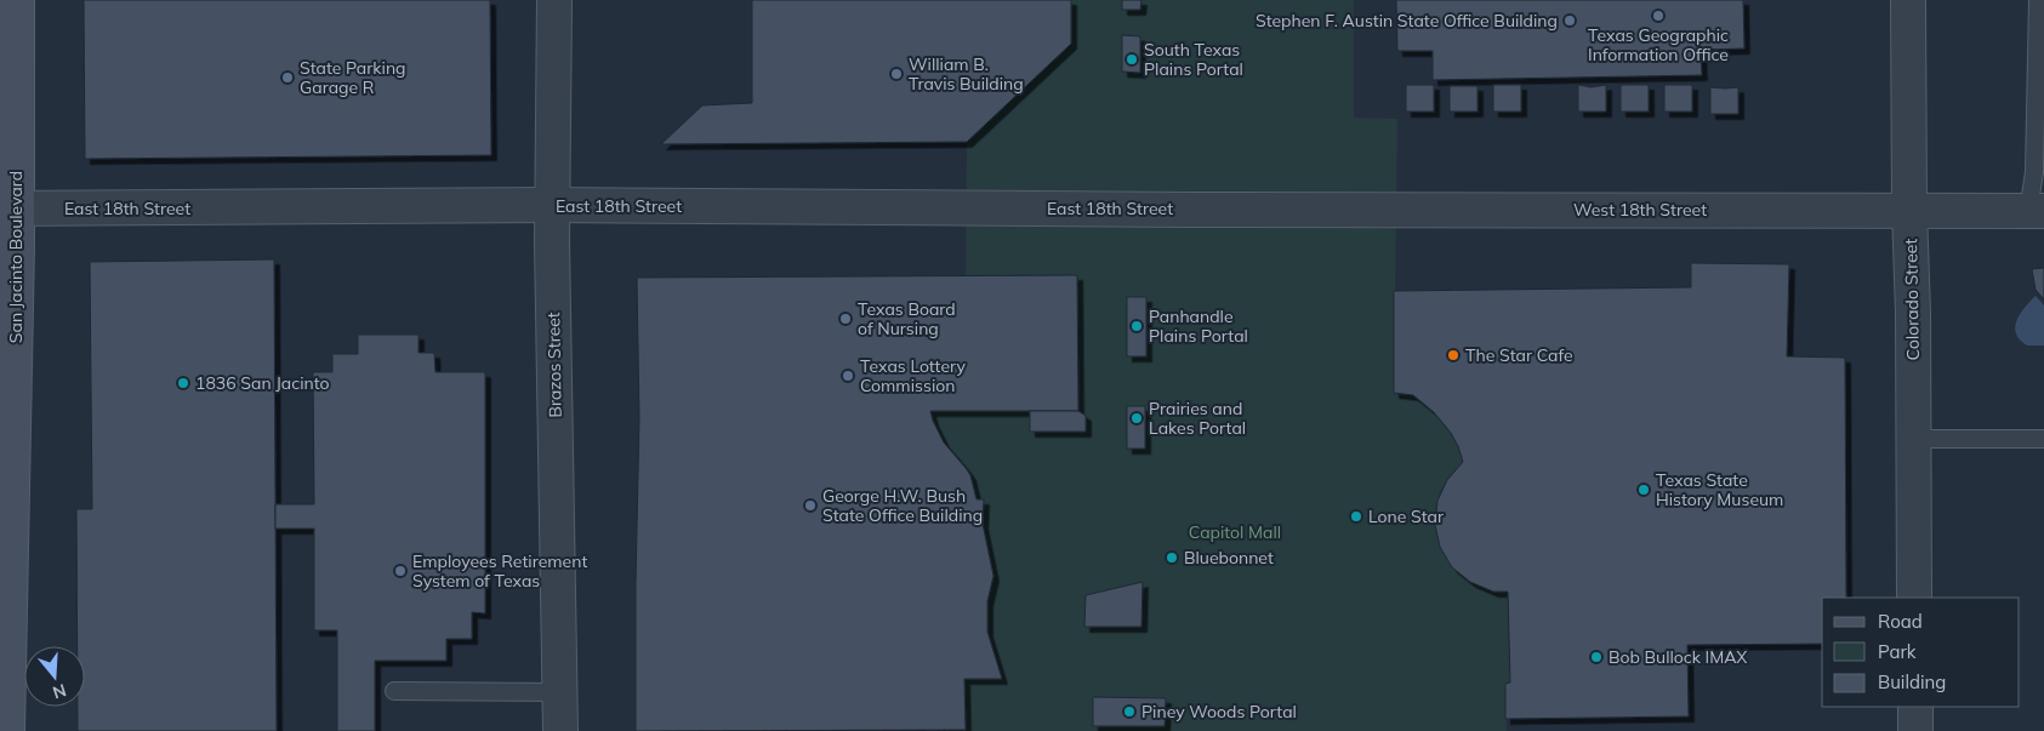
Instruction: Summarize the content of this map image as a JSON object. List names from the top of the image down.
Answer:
{
  "streets": {
    "main road": ["San Jacinto Boulevard"],
    "street": [
      "East 18th Street",
      "West 18th Street",
      "Colorado Street",
      "Brazos Street"
    ]
  },
  "crossings": [
    ["East 18th Street", "West 18th Street"],
    ["East 18th Street", "San Jacinto Boulevard"],
    ["East 18th Street", "Brazos Street"],
    ["West 18th Street", "Colorado Street"]
  ],
  "parks": ["Capitol Mall"],
  "places": [
    "Texas Geographic Information Office",
    "Stephen F. Austin State Office Building",
    "South Texas Plains Portal",
    "William B. Travis Building",
    "State Parking Garage R",
    "Texas Board of Nursing",
    "Panhandle Plains Portal",
    "The Star Cafe",
    "Texas Lottery Commission",
    "1836 San Jacinto",
    "Prairies and Lakes Portal",
    "Texas State History Museum",
    "George H.W. Bush State Office Building",
    "Lone Star",
    "Bluebonnet",
    "Employees Retirement System of Texas",
    "Bob Bullock IMAX",
    "Piney Woods Portal"
  ],
  "legend": ["Road", "Park", "Building"],
  "north": "bottom"
}
